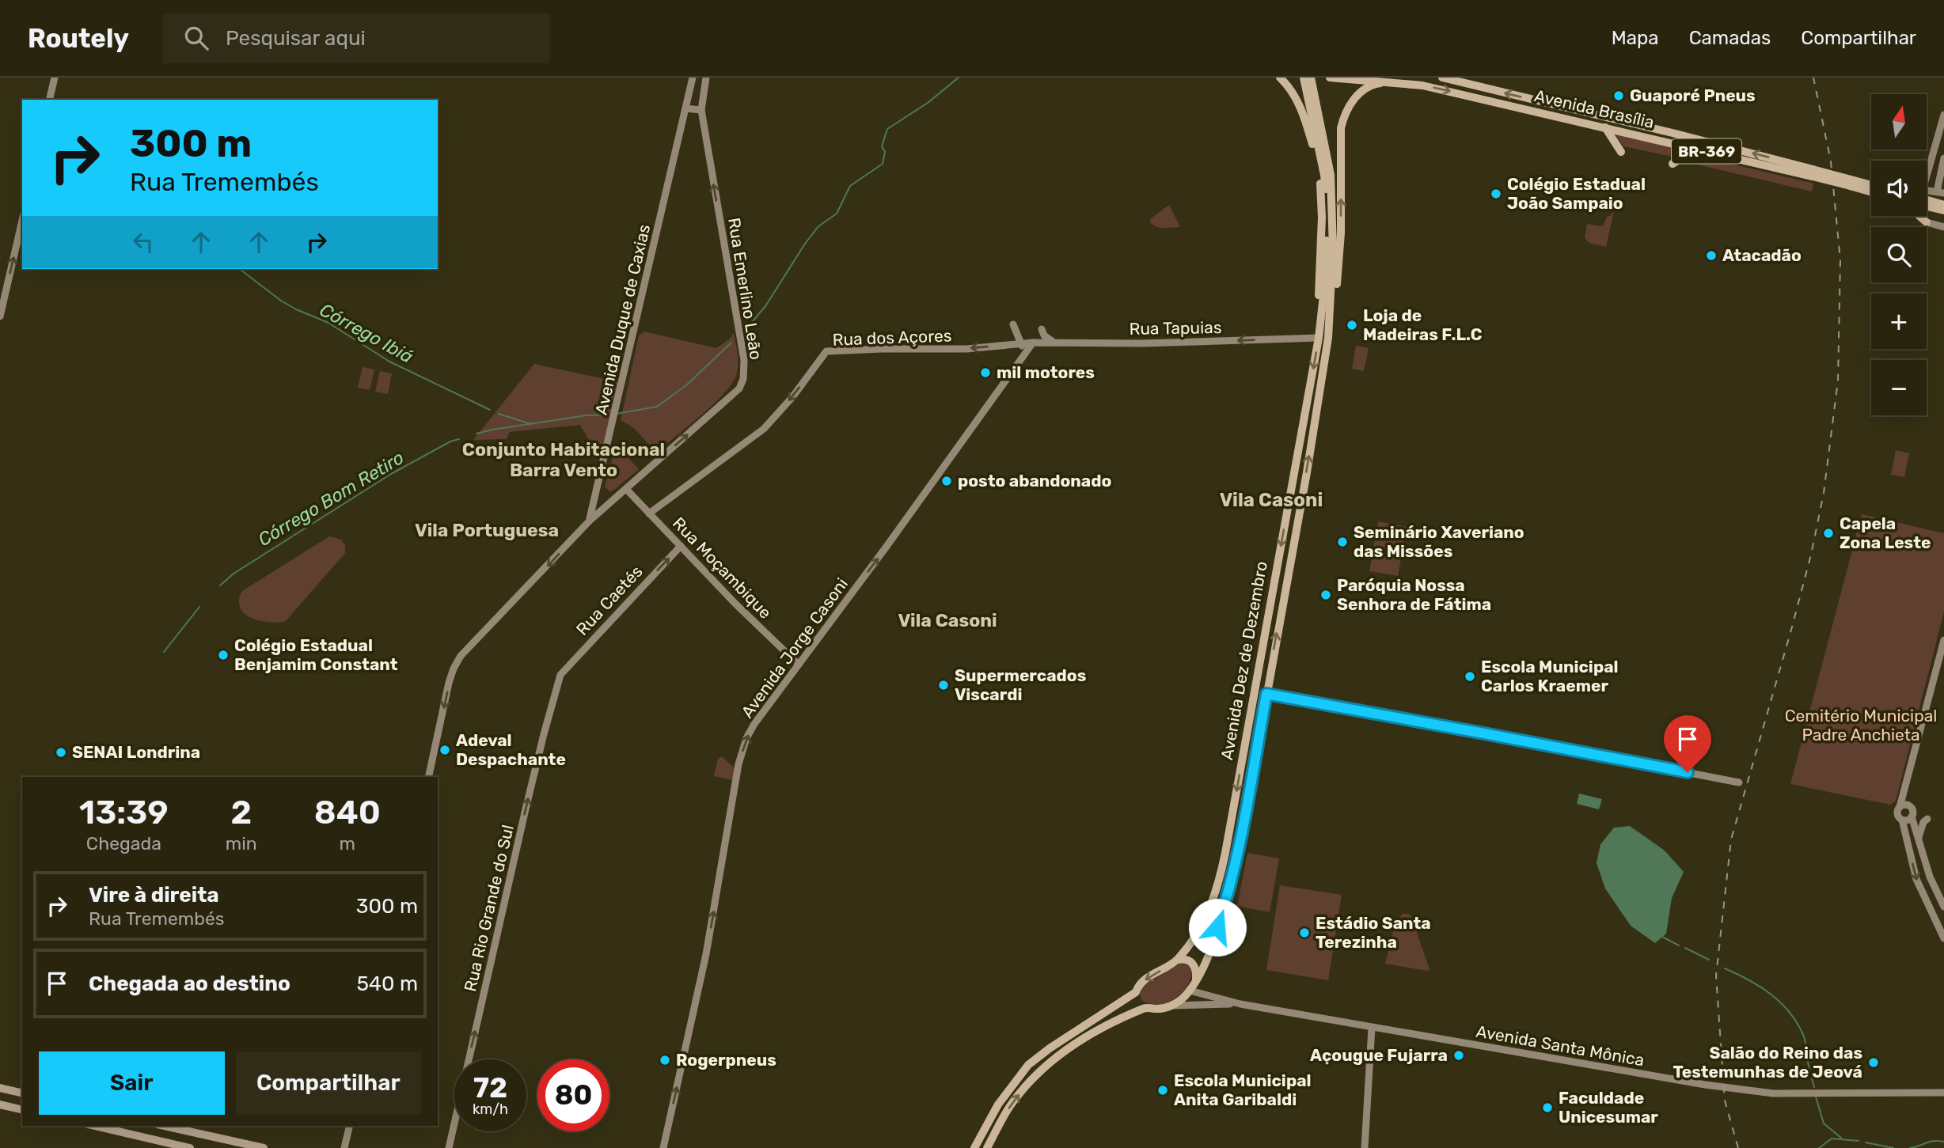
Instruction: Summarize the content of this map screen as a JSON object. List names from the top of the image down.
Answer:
{
  "streets": {
    "highway": ["Avenida Brasília", "BR-369", "Avenida Dez de Dezembro"],
    "street": [
      "Rua Emerlino Leão",
      "Avenida Duque de Caxias",
      "Rua Tapuias",
      "Rua dos Açores",
      "Rua Moçambique",
      "Rua Caetés",
      "Avenida Jorge Casoni",
      "Rua Rio Grande do Sul",
      "Avenida Santa Mônica"
    ]
  },
  "crossings": [
    ["Rua Emerlino Leão", "Avenida Duque de Caxias"],
    ["Rua Emerlino Leão", "Rua Moçambique"],
    ["Rua Tapuias", "Rua dos Açores"],
    ["Rua Tapuias", "Avenida Jorge Casoni"],
    ["Rua Tapuias", "Avenida Dez de Dezembro"],
    ["Rua dos Açores", "Rua Moçambique"],
    ["Rua dos Açores", "Avenida Jorge Casoni"],
    ["Rua Moçambique", "Rua Caetés"],
    ["Rua Moçambique", "Avenida Jorge Casoni"],
    ["Rua Caetés", "Rua Rio Grande do Sul"],
    ["Avenida Dez de Dezembro", "Avenida Santa Mônica"]
  ],
  "one_way": [
    "Rua Emerlino Leão",
    "Avenida Duque de Caxias",
    "Rua Tapuias",
    "Rua dos Açores",
    "Rua Caetés",
    "Avenida Jorge Casoni",
    "Rua Rio Grande do Sul"
  ],
  "districts": [
    "Conjunto Habitacional Barra Vento",
    "Vila Casoni",
    "Vila Portuguesa",
    "Vila Casoni"
  ],
  "water": ["Córrego Ibiá", "Córrego Bom Retiro"],
  "parks": ["Cemitério Municipal Padre Anchieta"],
  "places": [
    "Guaporé Pneus",
    "Colégio Estadual João Sampaio",
    "Atacadão",
    "Loja de Madeiras F.L.C",
    "mil motores",
    "posto abandonado",
    "Capela Zona Leste",
    "Seminário Xaveriano das Missões",
    "Paróquia Nossa Senhora de Fátima",
    "Colégio Estadual Benjamim Constant",
    "Escola Municipal Carlos Kraemer",
    "Supermercados Viscardi",
    "Adeval Despachante",
    "SENAI Londrina",
    "Estádio Santa Terezinha",
    "Açougue Fujarra",
    "Rogerpneus",
    "Salão do Reino das Testemunhas de Jeová",
    "Escola Municipal Anita Garibaldi",
    "Faculdade Unicesumar"
  ],
  "north": "top",
  "page": {
    "header": "Routely",
    "search": "Pesquisar aqui",
    "nav": ["Mapa", "Camadas", "Compartilhar"],
    "map_buttons": ["+", "−"],
    "turn": ["300 m", "Rua Tremembés"],
    "eta": [
      "13:39",
      "Chegada",
      "2",
      "min",
      "840",
      "m"
    ],
    "list": [
      {
        "name": "Vire à direita",
        "note": "Rua Tremembés",
        "value": "300 m"
      },
      {
        "name": "Chegada ao destino",
        "value": "540 m"
      }
    ],
    "buttons": ["Sair", "Compartilhar"],
    "speed": "72 km/h",
    "limit": "80"
  }
}
